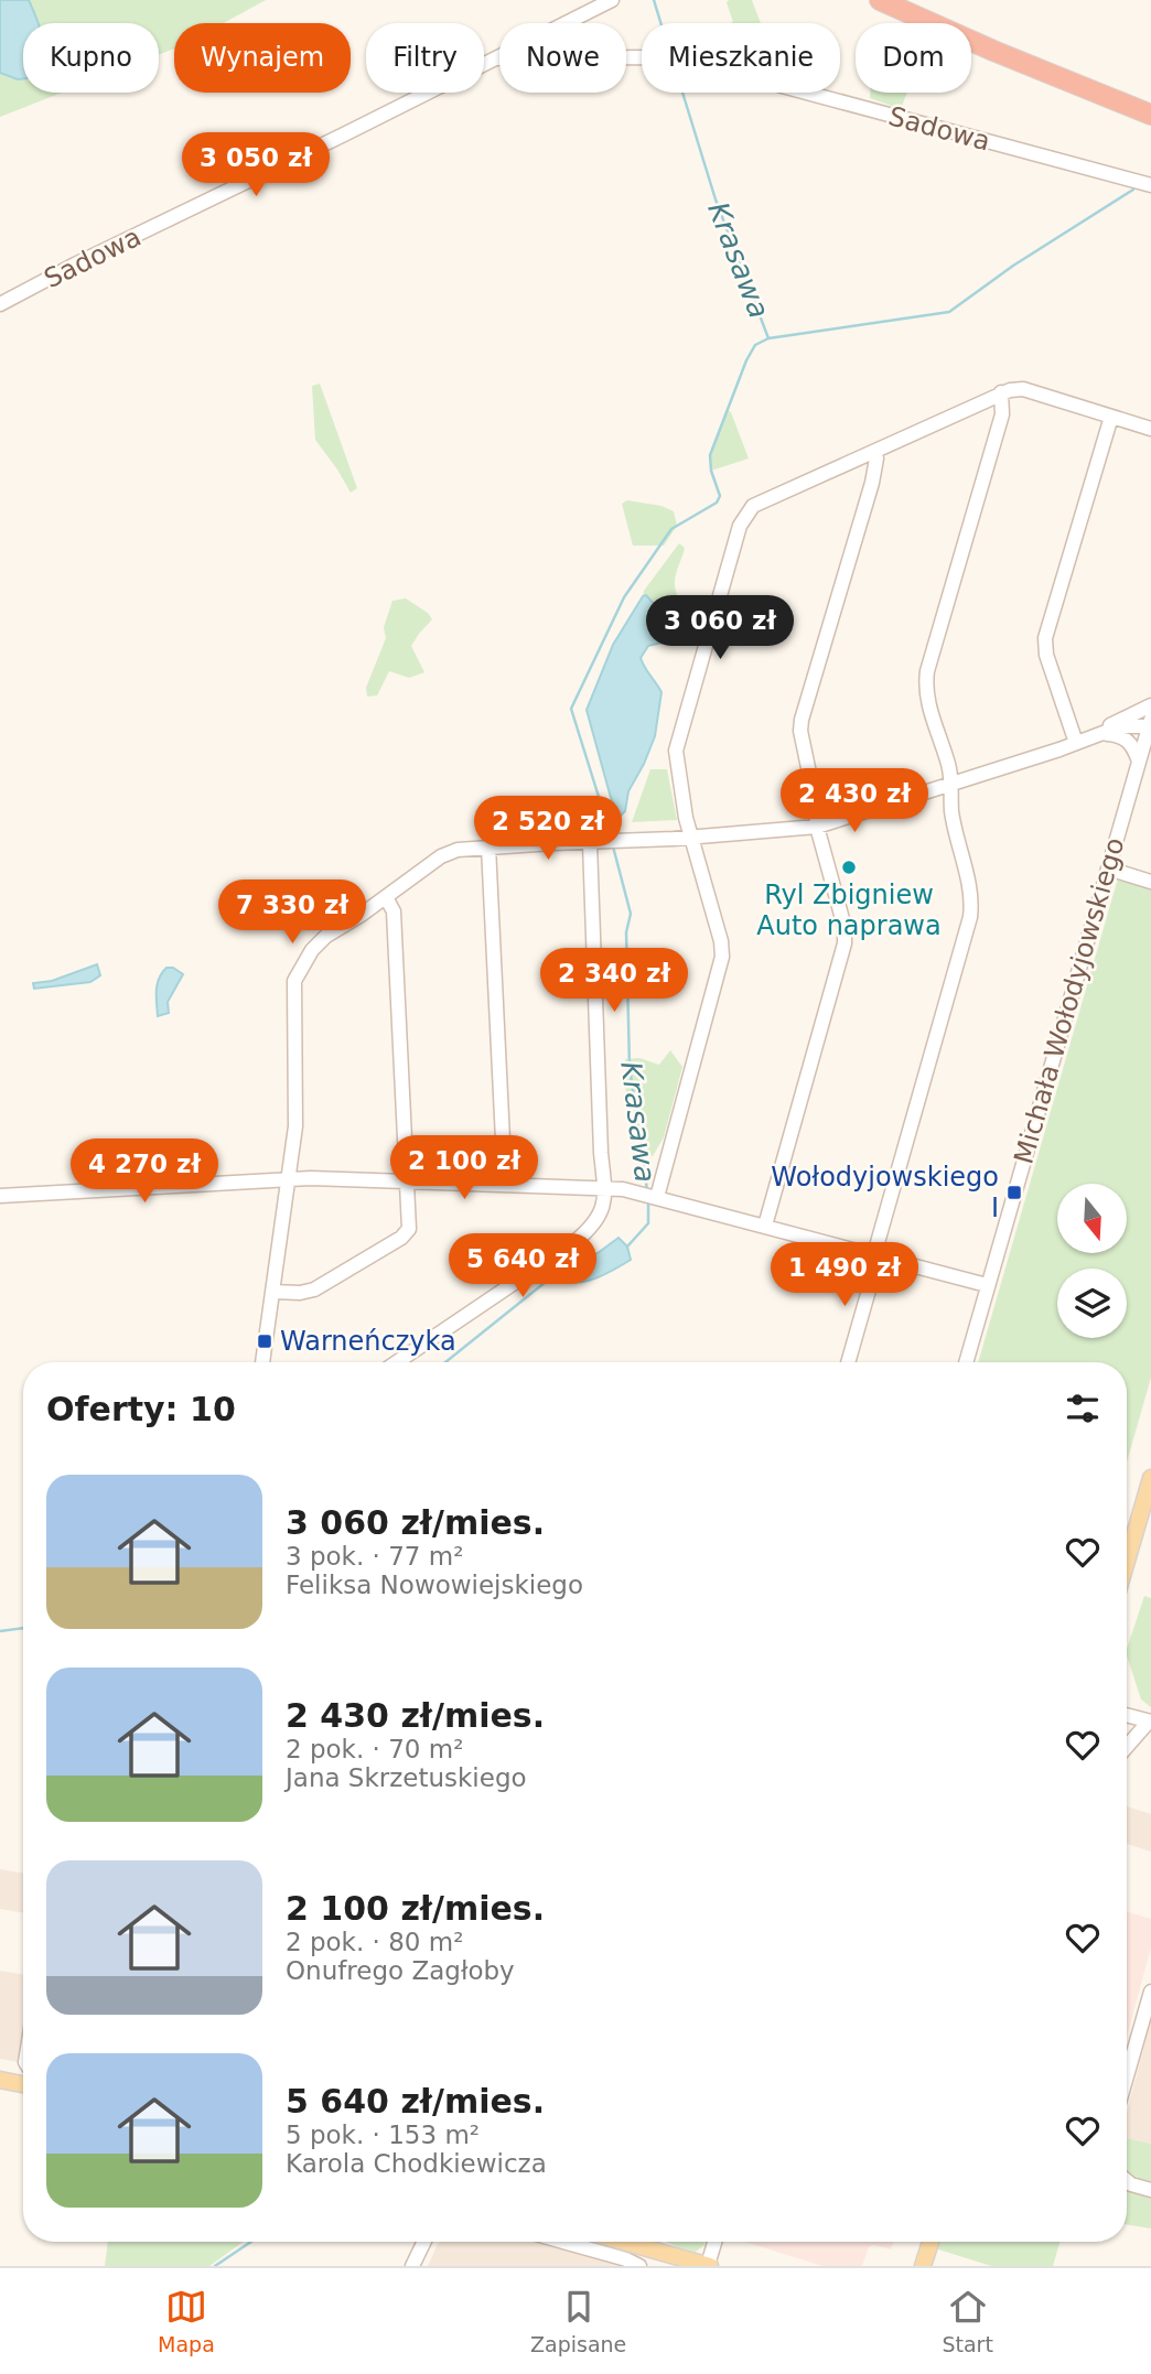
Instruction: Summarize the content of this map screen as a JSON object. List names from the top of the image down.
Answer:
{
  "streets": {
    "street": ["Sadowa", "Michała Wołodyjowskiego"]
  },
  "water": ["Krasawa"],
  "places": {
    "other": ["Ryl Zbigniew Auto naprawa"],
    "transit": ["Wołodyjowskiego I", "Warneńczyka"]
  },
  "north": "bottom",
  "page": {
    "chip": [
      "Kupno",
      "Wynajem",
      "Filtry",
      "Nowe",
      "Mieszkanie",
      "Dom"
    ],
    "price": [
      "3 050 zł",
      "3 060 zł",
      "2 430 zł",
      "2 520 zł",
      "7 330 zł",
      "2 340 zł",
      "2 100 zł",
      "4 270 zł",
      "5 640 zł",
      "1 490 zł"
    ],
    "heading": "Oferty: 10",
    "list": [
      {
        "name": "3 060 zł/mies.",
        "note": "3 pok. · 77 m² · Feliksa Nowowiejskiego"
      },
      {
        "name": "2 430 zł/mies.",
        "note": "2 pok. · 70 m² · Jana Skrzetuskiego"
      },
      {
        "name": "2 100 zł/mies.",
        "note": "2 pok. · 80 m² · Onufrego Zagłoby"
      },
      {
        "name": "5 640 zł/mies.",
        "note": "5 pok. · 153 m² · Karola Chodkiewicza"
      }
    ],
    "tabs": ["Mapa", "Zapisane", "Start"]
  }
}
